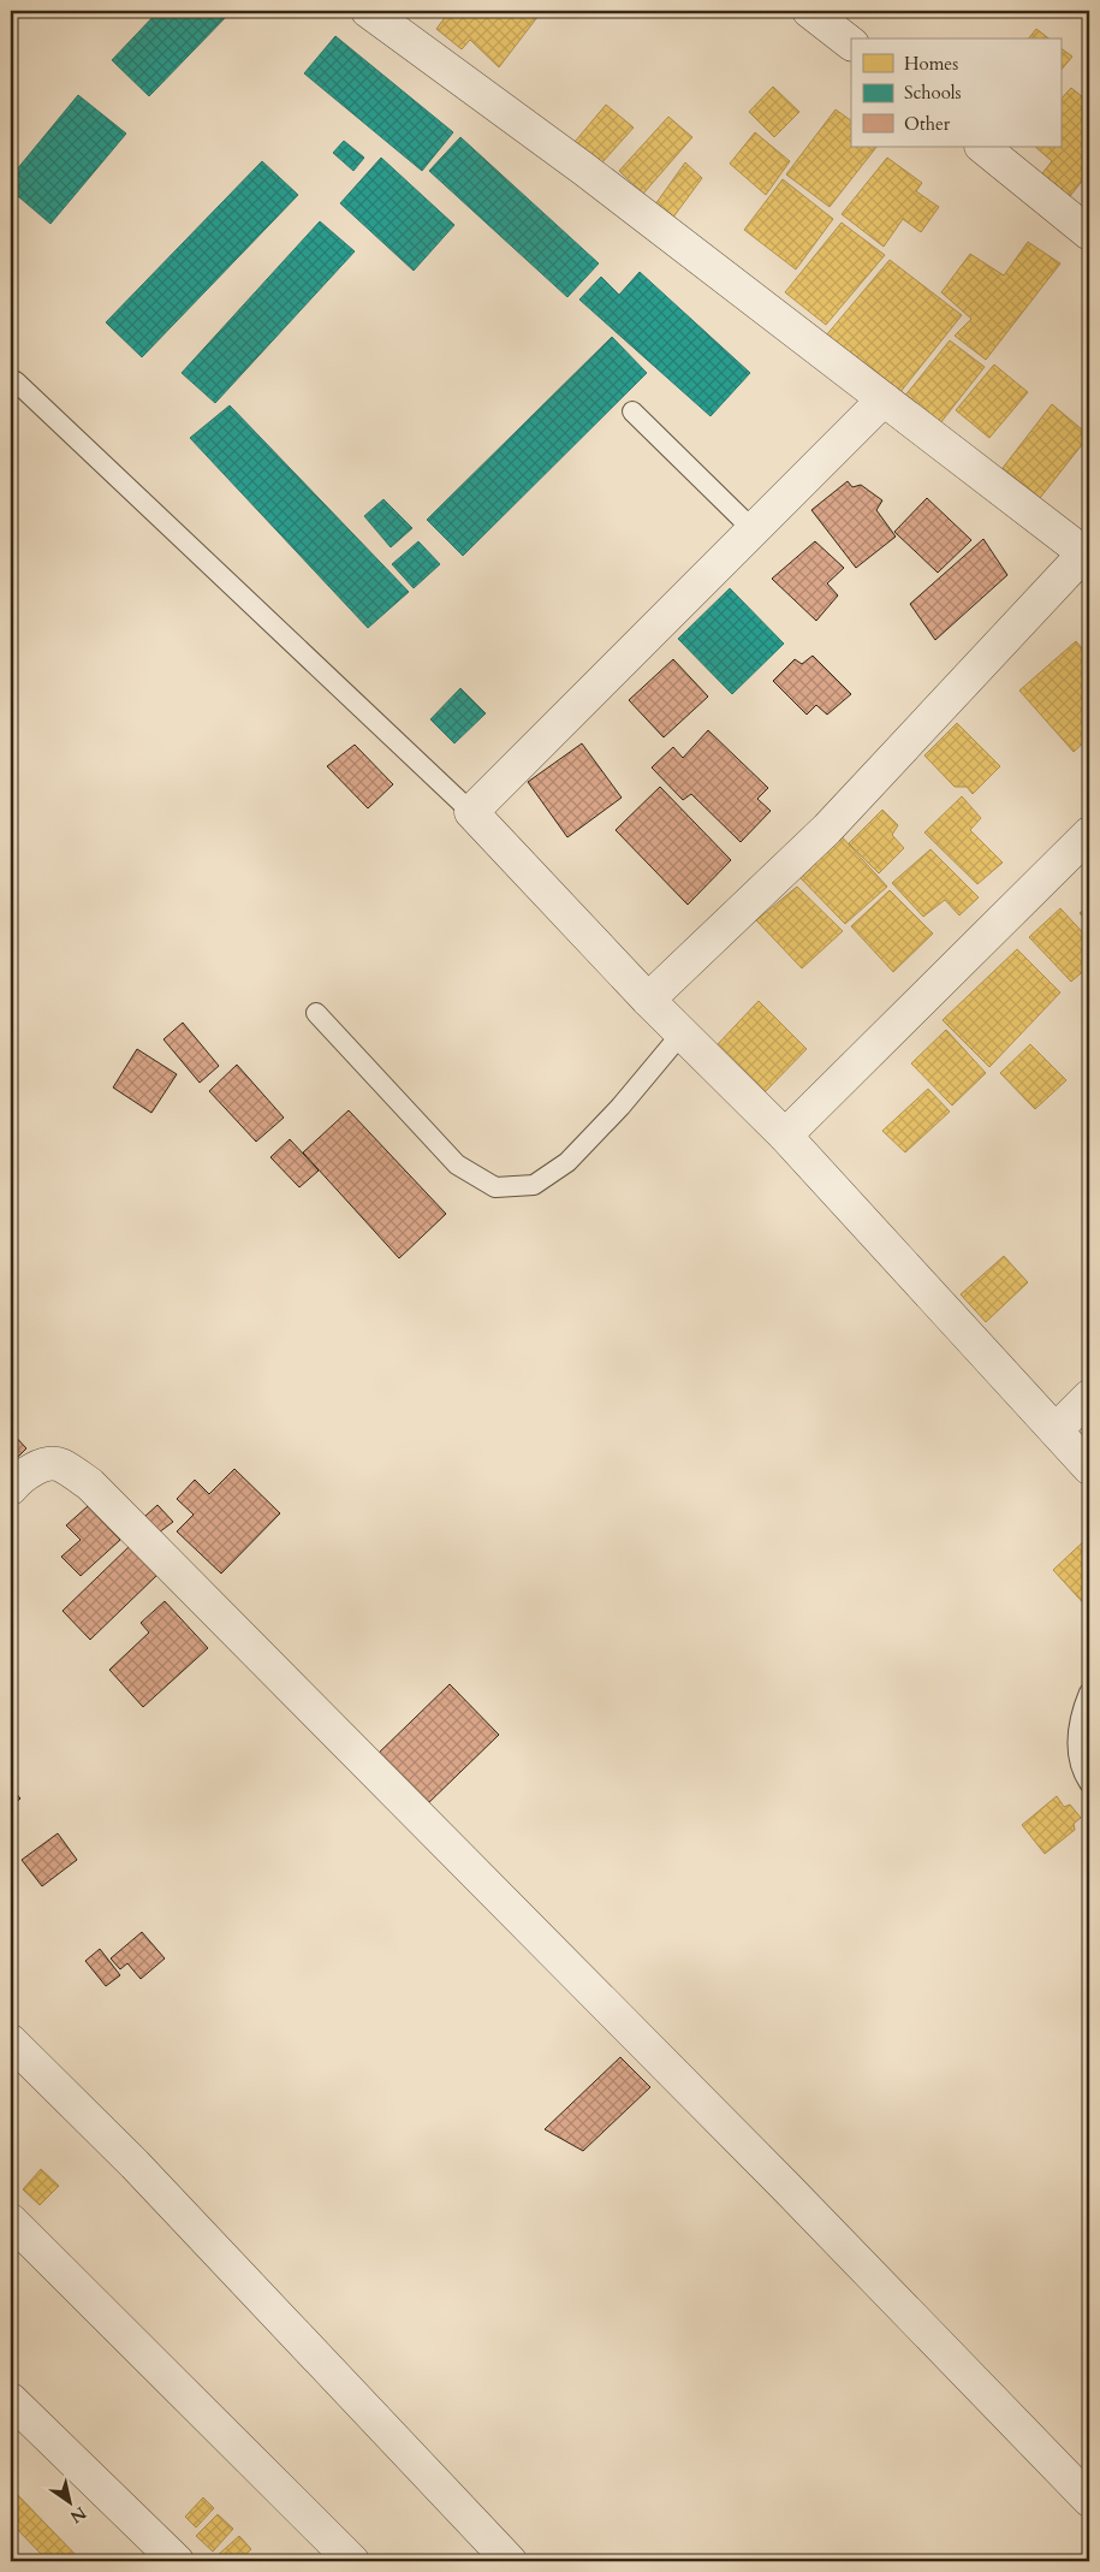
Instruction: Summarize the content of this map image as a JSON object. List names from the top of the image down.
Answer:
{
  "legend": ["Homes", "Schools", "Other"],
  "north": "bottom right"
}
